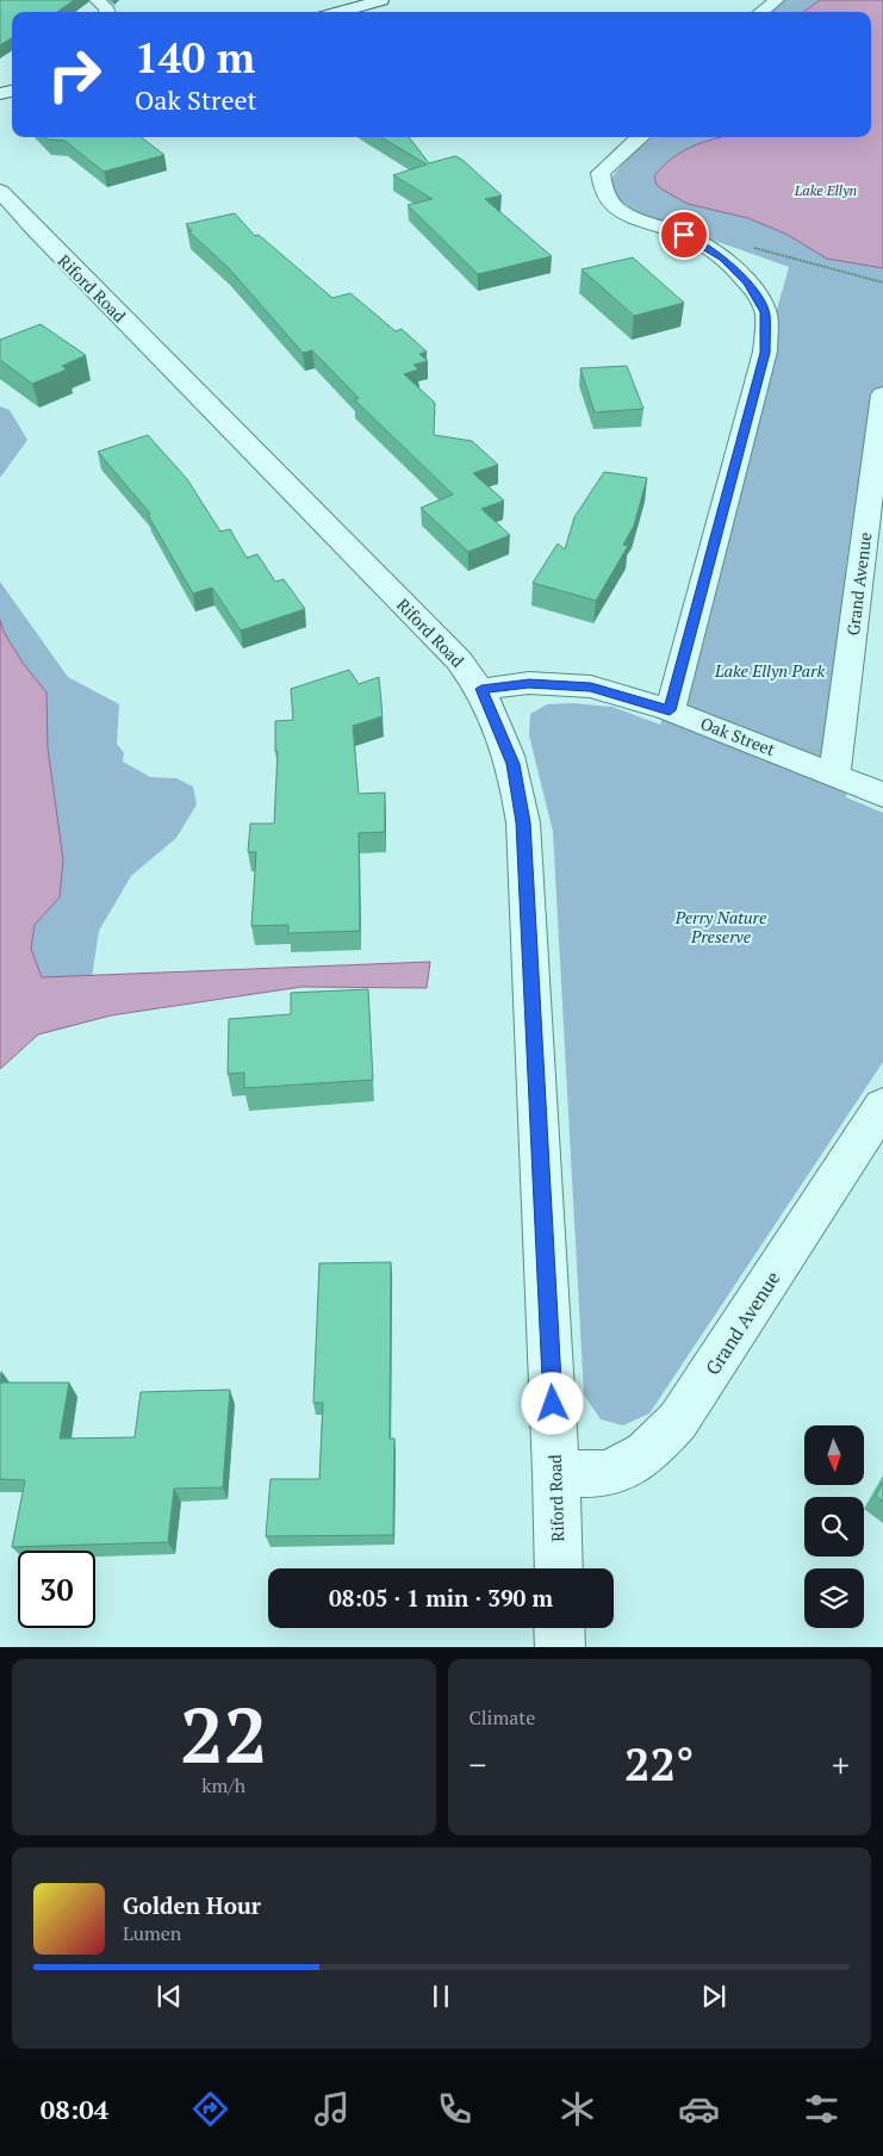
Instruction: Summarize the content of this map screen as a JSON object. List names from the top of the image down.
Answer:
{
  "streets": {
    "street": ["Riford Road", "Grand Avenue", "Oak Street"]
  },
  "crossings": [
    ["Riford Road", "Grand Avenue"],
    ["Riford Road", "Oak Street"],
    ["Grand Avenue", "Oak Street"]
  ],
  "water": ["Lake Ellyn"],
  "parks": ["Lake Ellyn Park", "Perry Nature Preserve"],
  "north": "bottom",
  "page": {
    "turn": ["140 m", "Oak Street"],
    "limit": "30",
    "trip": "08:05 · 1 min · 390 m",
    "tile": [
      ["22", "km/h"],
      "Climate"
    ],
    "heat": ["−", "22°", "+"],
    "song": ["Golden Hour", "Lumen"],
    "tabs": "08:04"
  }
}
